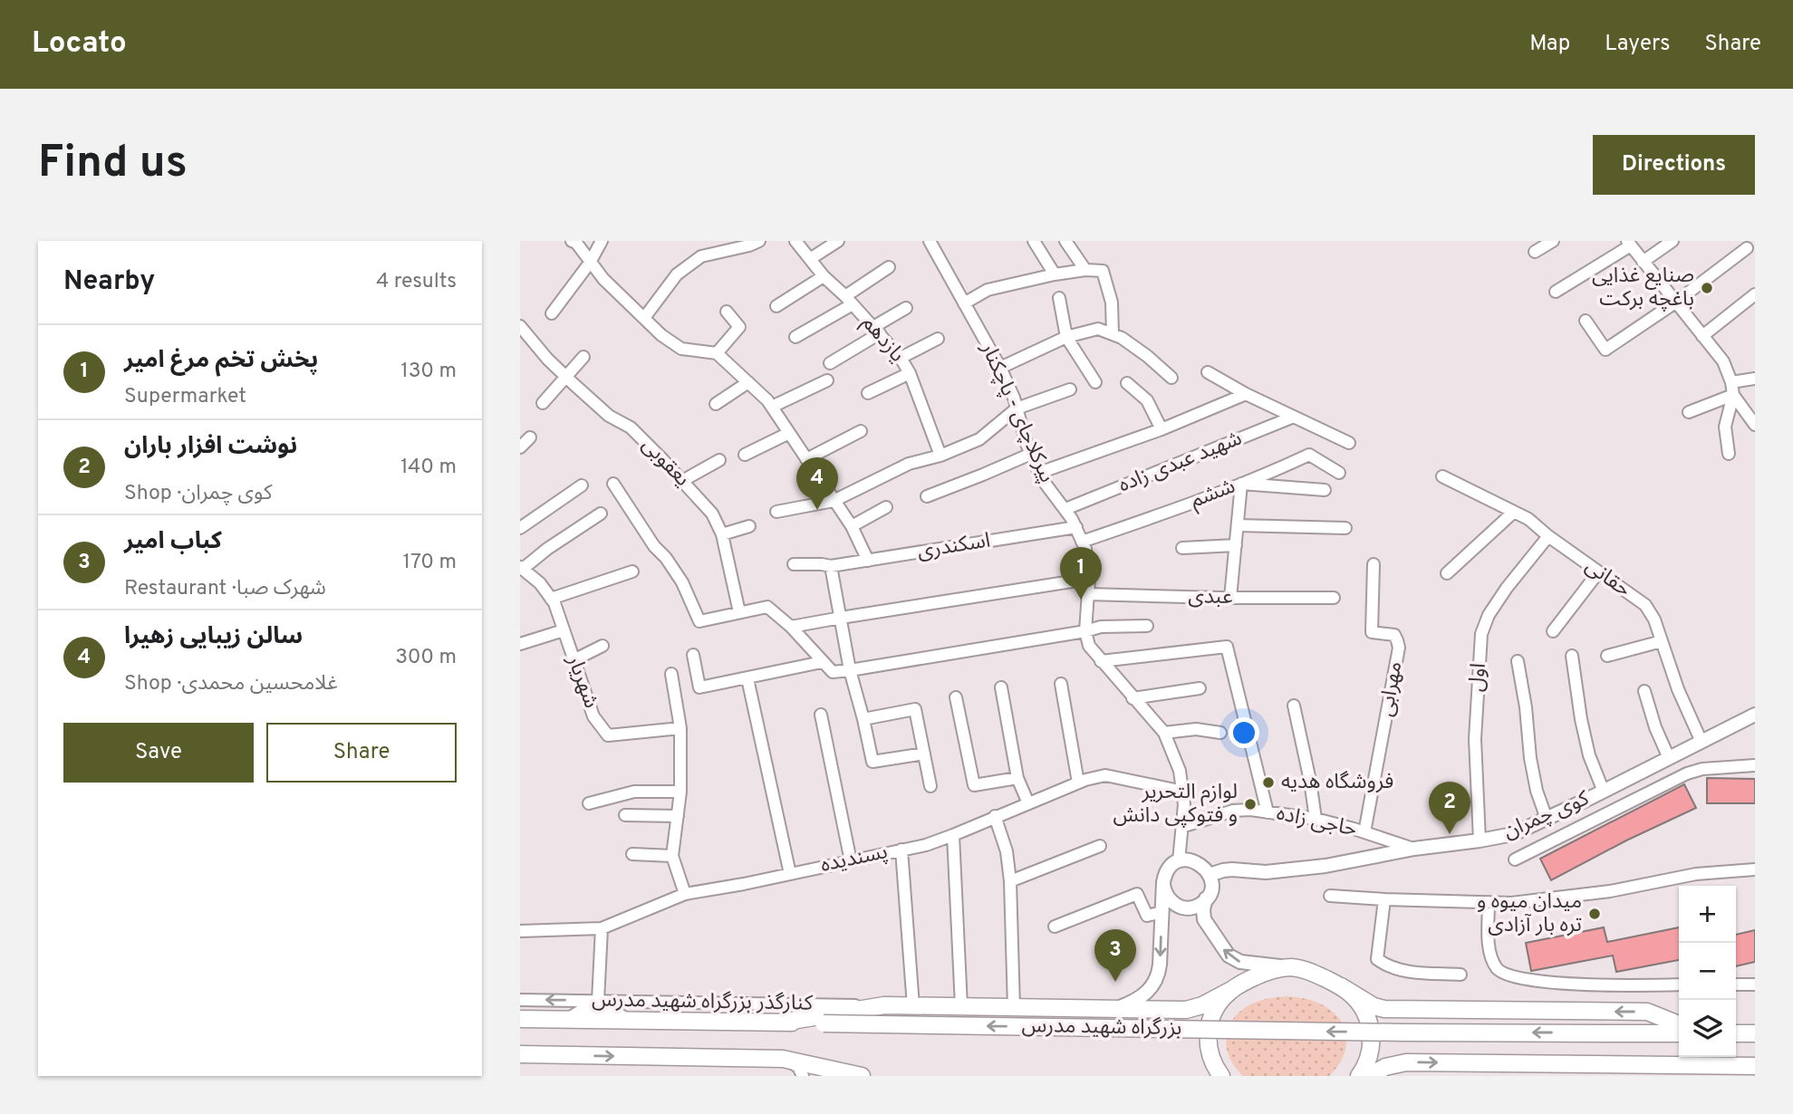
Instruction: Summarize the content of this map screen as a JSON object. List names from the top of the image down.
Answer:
{
  "streets": {
    "highway": ["بزرگراه شهید مدرس"],
    "main road": ["کوی چمران"],
    "street": [
      "یازدهم",
      "پیرکلاچای - پاچکنار",
      "یعقوبی",
      "شهید عبدی زاده",
      "ششم",
      "اسکندری",
      "حقانی",
      "عبدی",
      "اول",
      "شهریار",
      "مهرابی",
      "حاجی زاده",
      "پسندیده",
      "کنارگذر بزرگراه شهید مدرس"
    ]
  },
  "crossings": [
    ["پیرکلاچای - پاچکنار", "شهید عبدی زاده"],
    ["پیرکلاچای - پاچکنار", "ششم"],
    ["پیرکلاچای - پاچکنار", "اسکندری"],
    ["پیرکلاچای - پاچکنار", "عبدی"],
    ["حقانی", "اول"],
    ["حقانی", "کوی چمران"],
    ["اول", "کوی چمران"],
    ["مهرابی", "حاجی زاده"],
    ["کوی چمران", "حاجی زاده"],
    ["کنارگذر بزرگراه شهید مدرس", "بزرگراه شهید مدرس"]
  ],
  "places": [
    "صنایع غذایی باغچه برکت",
    "فروشگاه هدیه",
    "لوازم التحریر و فتوکپی دانش",
    "میدان میوه و تره بار آزادی"
  ],
  "page": {
    "header": "Locato",
    "nav": ["Map", "Layers", "Share"],
    "buttons": [
      "Directions",
      ["Save", "Share"]
    ],
    "title": "Find us",
    "heading": ["Nearby", "4 results"],
    "list": [
      {
        "mark": "1",
        "name": "پخش تخم مرغ امیر",
        "note": "Supermarket",
        "value": "130 m"
      },
      {
        "mark": "2",
        "name": "نوشت افزار باران",
        "note": "Shop · کوی چمران",
        "value": "140 m"
      },
      {
        "mark": "3",
        "name": "کباب امیر",
        "note": "Restaurant · شهرک صبا",
        "value": "170 m"
      },
      {
        "mark": "4",
        "name": "سالن زیبایی زهیرا",
        "note": "Shop · غلامحسین محمدی",
        "value": "300 m"
      }
    ],
    "pins": [
      "4",
      "1",
      "2",
      "3"
    ],
    "map_buttons": ["+", "−"]
  }
}
